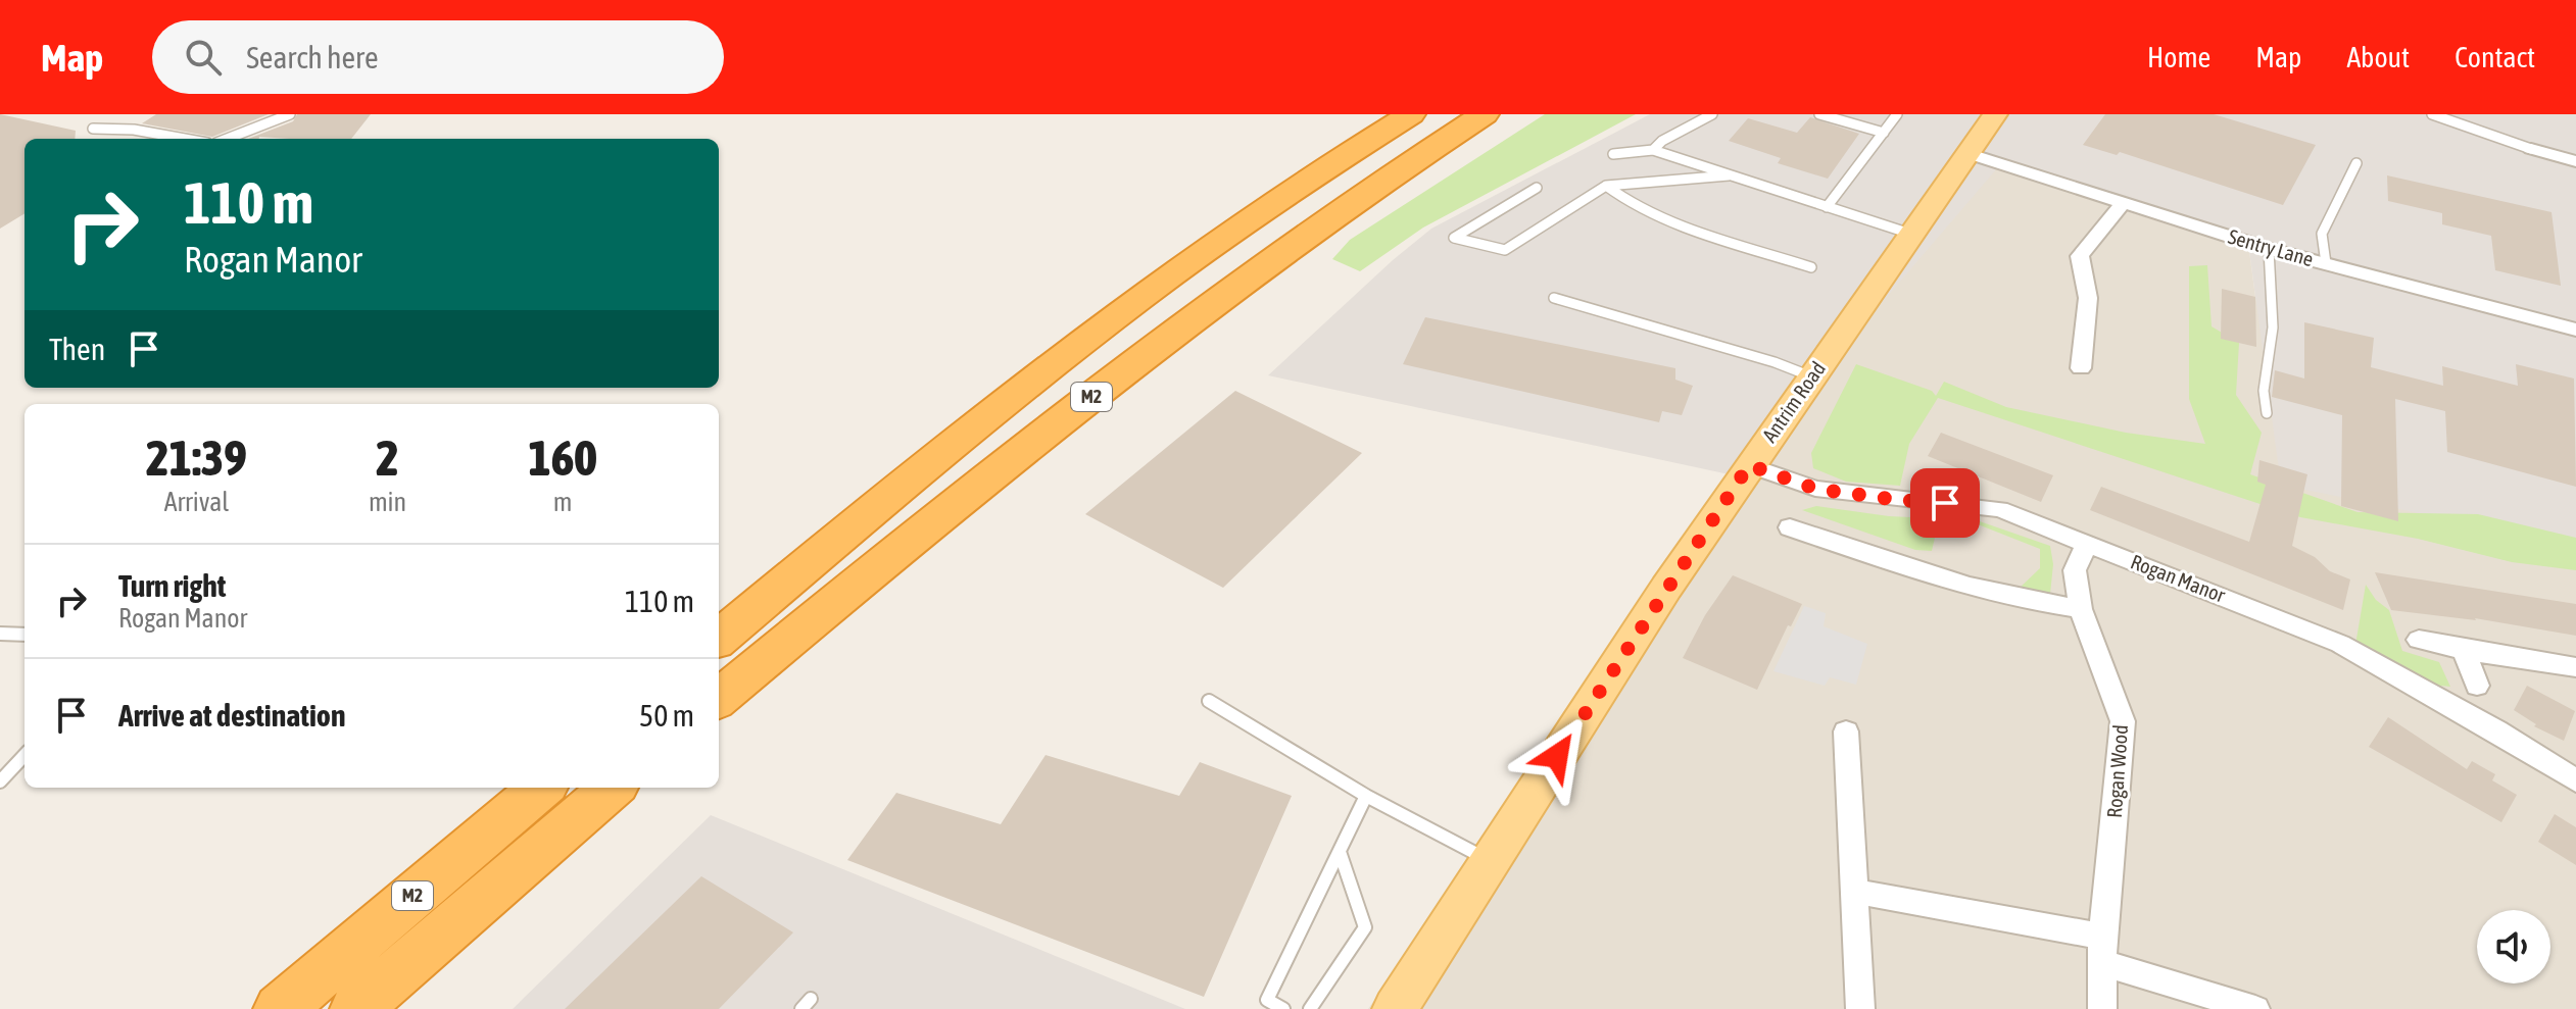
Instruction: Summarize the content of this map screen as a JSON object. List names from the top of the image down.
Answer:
{
  "streets": {
    "highway": ["M2"],
    "main road": ["Antrim Road"],
    "street": ["Sentry Lane", "Rogan Manor", "Rogan Wood"]
  },
  "crossings": [
    ["Sentry Lane", "Antrim Road"],
    ["Antrim Road", "Rogan Manor"],
    ["Rogan Manor", "Rogan Wood"]
  ],
  "page": {
    "header": "Map",
    "search": "Search here",
    "nav": [
      "Home",
      "Map",
      "About",
      "Contact"
    ],
    "turn": ["110 m", "Rogan Manor"],
    "then": "Then",
    "eta": [
      "21:39",
      "Arrival",
      "2",
      "min",
      "160",
      "m"
    ],
    "list": [
      {
        "name": "Turn right",
        "note": "Rogan Manor",
        "value": "110 m"
      },
      {
        "name": "Arrive at destination",
        "value": "50 m"
      }
    ]
  }
}
